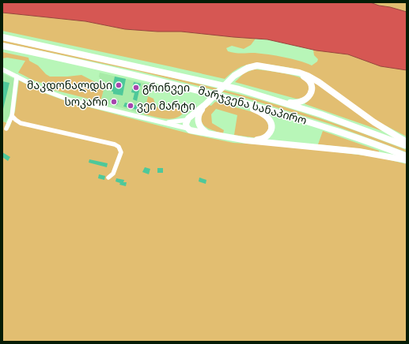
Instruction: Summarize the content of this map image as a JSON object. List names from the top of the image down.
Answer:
{
  "streets": {
    "highway": ["მარჯვენა სანაპირო"]
  },
  "places": [
    "მაკდონალდსი",
    "გრინვეი",
    "სოკარი",
    "ვეი მარტი"
  ]
}
